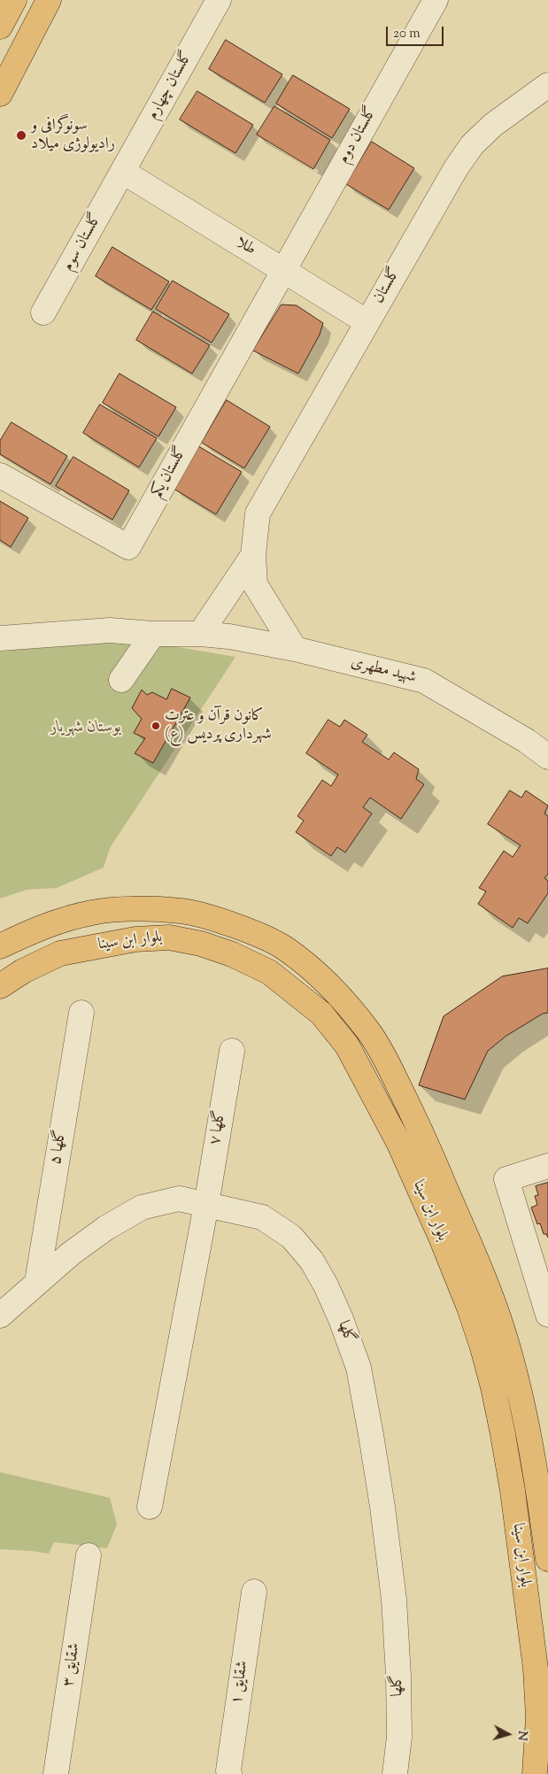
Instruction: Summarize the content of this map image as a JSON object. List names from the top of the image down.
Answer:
{
  "streets": {
    "main road": ["بلوار ابن سینا"],
    "street": [
      "گلستان چهارم",
      "گلستان دوم",
      "گلستان سوم",
      "طلا",
      "گلستان",
      "گلستان یکم",
      "شهید مطهری",
      "گلها ۷",
      "گلها ۵",
      "گلها",
      "شقایق ۳",
      "شقایق ۱"
    ]
  },
  "crossings": [
    ["گلستان چهارم", "گلستان سوم"],
    ["گلستان چهارم", "طلا"],
    ["گلستان دوم", "طلا"],
    ["گلستان دوم", "گلستان یکم"],
    ["گلستان سوم", "طلا"],
    ["طلا", "گلستان"],
    ["طلا", "گلستان یکم"],
    ["گلها ۷", "گلها"],
    ["گلها ۵", "گلها"]
  ],
  "parks": ["بوستان شهریار"],
  "places": ["سونوگرافی و رادیولوژی میلاد", "کانون قرآن و عترت (ع) شهرداری پردیس"],
  "scale_bar": "20 m",
  "north": "right"
}
